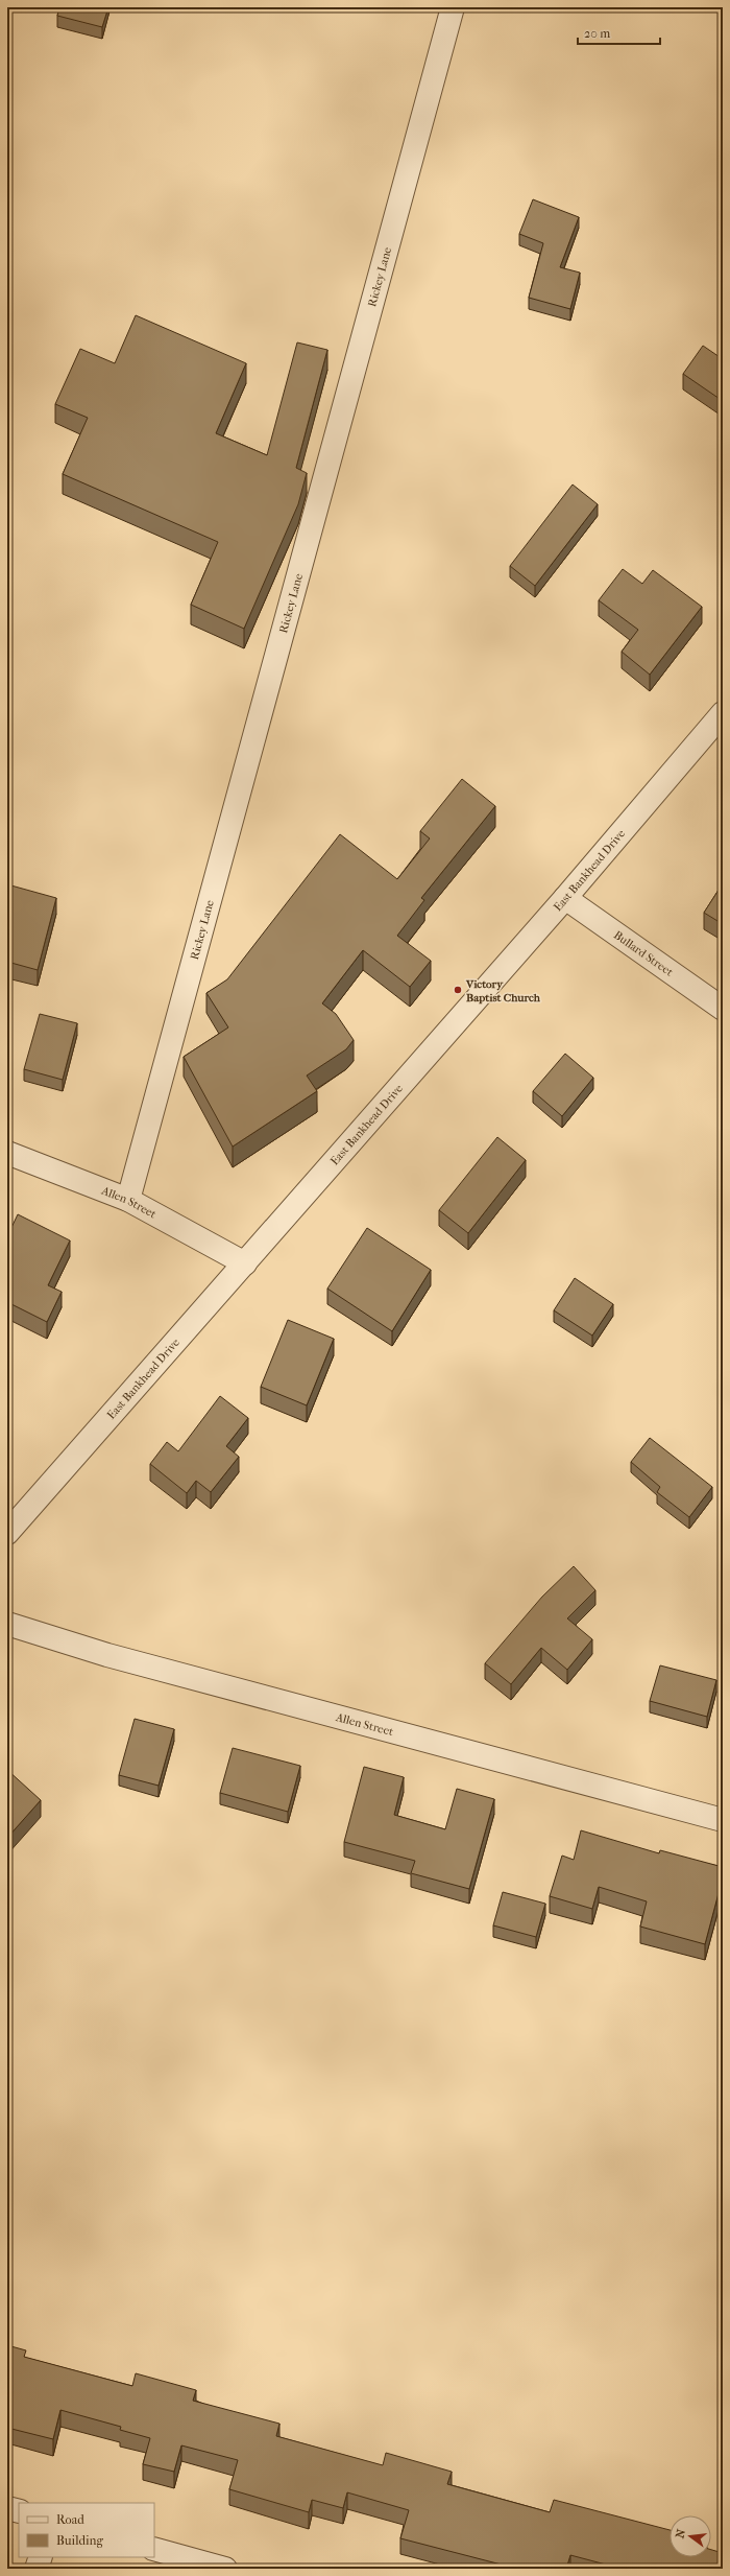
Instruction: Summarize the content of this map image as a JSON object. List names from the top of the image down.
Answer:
{
  "streets": {
    "street": [
      "Rickey Lane",
      "East Bankhead Drive",
      "Bullard Street",
      "Allen Street"
    ]
  },
  "crossings": [
    ["Rickey Lane", "Allen Street"],
    ["East Bankhead Drive", "Bullard Street"],
    ["East Bankhead Drive", "Allen Street"]
  ],
  "places": ["Victory Baptist Church"],
  "legend": ["Road", "Building"],
  "scale_bar": "20 m",
  "north": "left"
}
